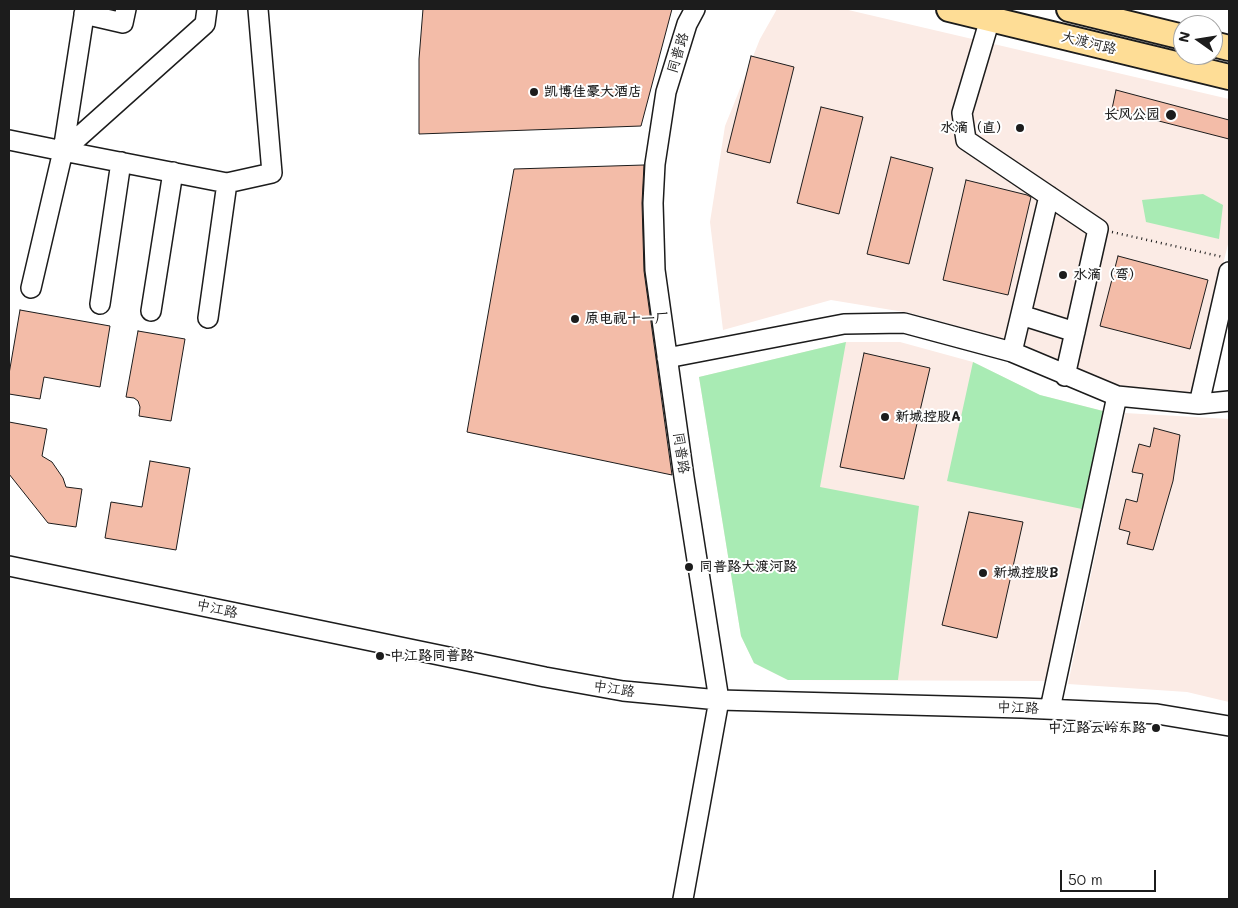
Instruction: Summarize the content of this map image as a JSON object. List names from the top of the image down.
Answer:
{
  "streets": {
    "main road": ["大渡河路"],
    "street": ["同普路", "中江路"]
  },
  "crossings": [
    ["同普路", "中江路"]
  ],
  "places": [
    "凯博佳豪大酒店",
    "长风公园",
    "水滴（直）",
    "水滴（弯）",
    "原电视十一厂",
    "新城控股A",
    "同普路大渡河路",
    "新城控股B",
    "中江路同普路",
    "中江路云岭东路"
  ],
  "scale_bar": "50 m",
  "north": "left"
}
